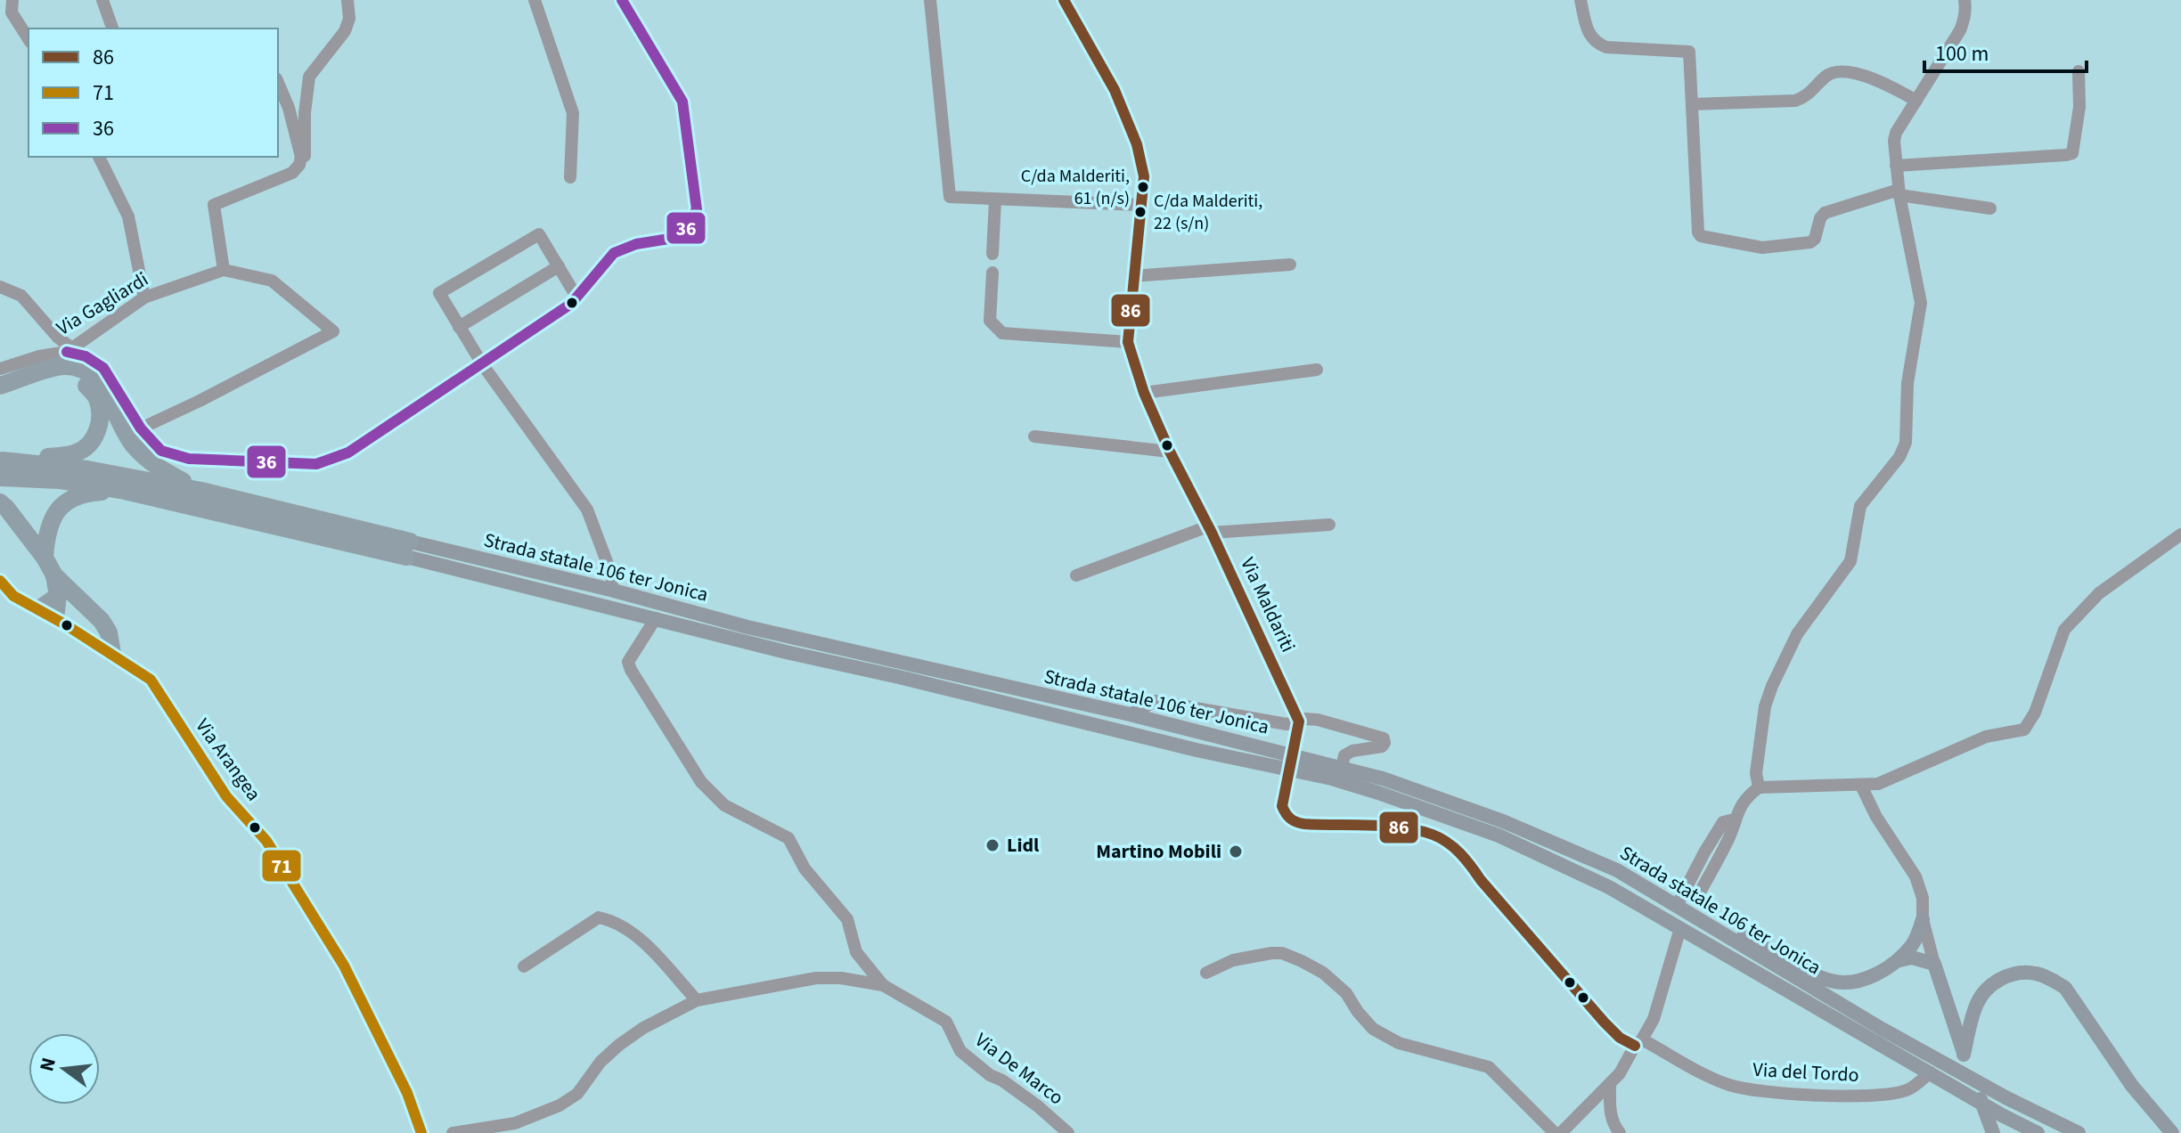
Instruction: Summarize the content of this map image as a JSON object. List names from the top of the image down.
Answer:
{
  "streets": {
    "main road": ["Strada statale 106 ter Jonica"],
    "street": [
      "Via Gagliardi",
      "Via Maldariti",
      "Via Arangea",
      "Via De Marco",
      "Via del Tordo"
    ]
  },
  "crossings": [
    ["Strada statale 106 ter Jonica", "Via del Tordo"]
  ],
  "places": [
    "C/da Malderiti, 61 (n/s)",
    "C/da Malderiti, 22 (s/n)",
    "Lidl",
    "Martino Mobili"
  ],
  "lines": ["transit line 86", "transit line 36", "transit line 71"],
  "legend": ["86", "71", "36"],
  "scale_bar": "100 m",
  "north": "left"
}
